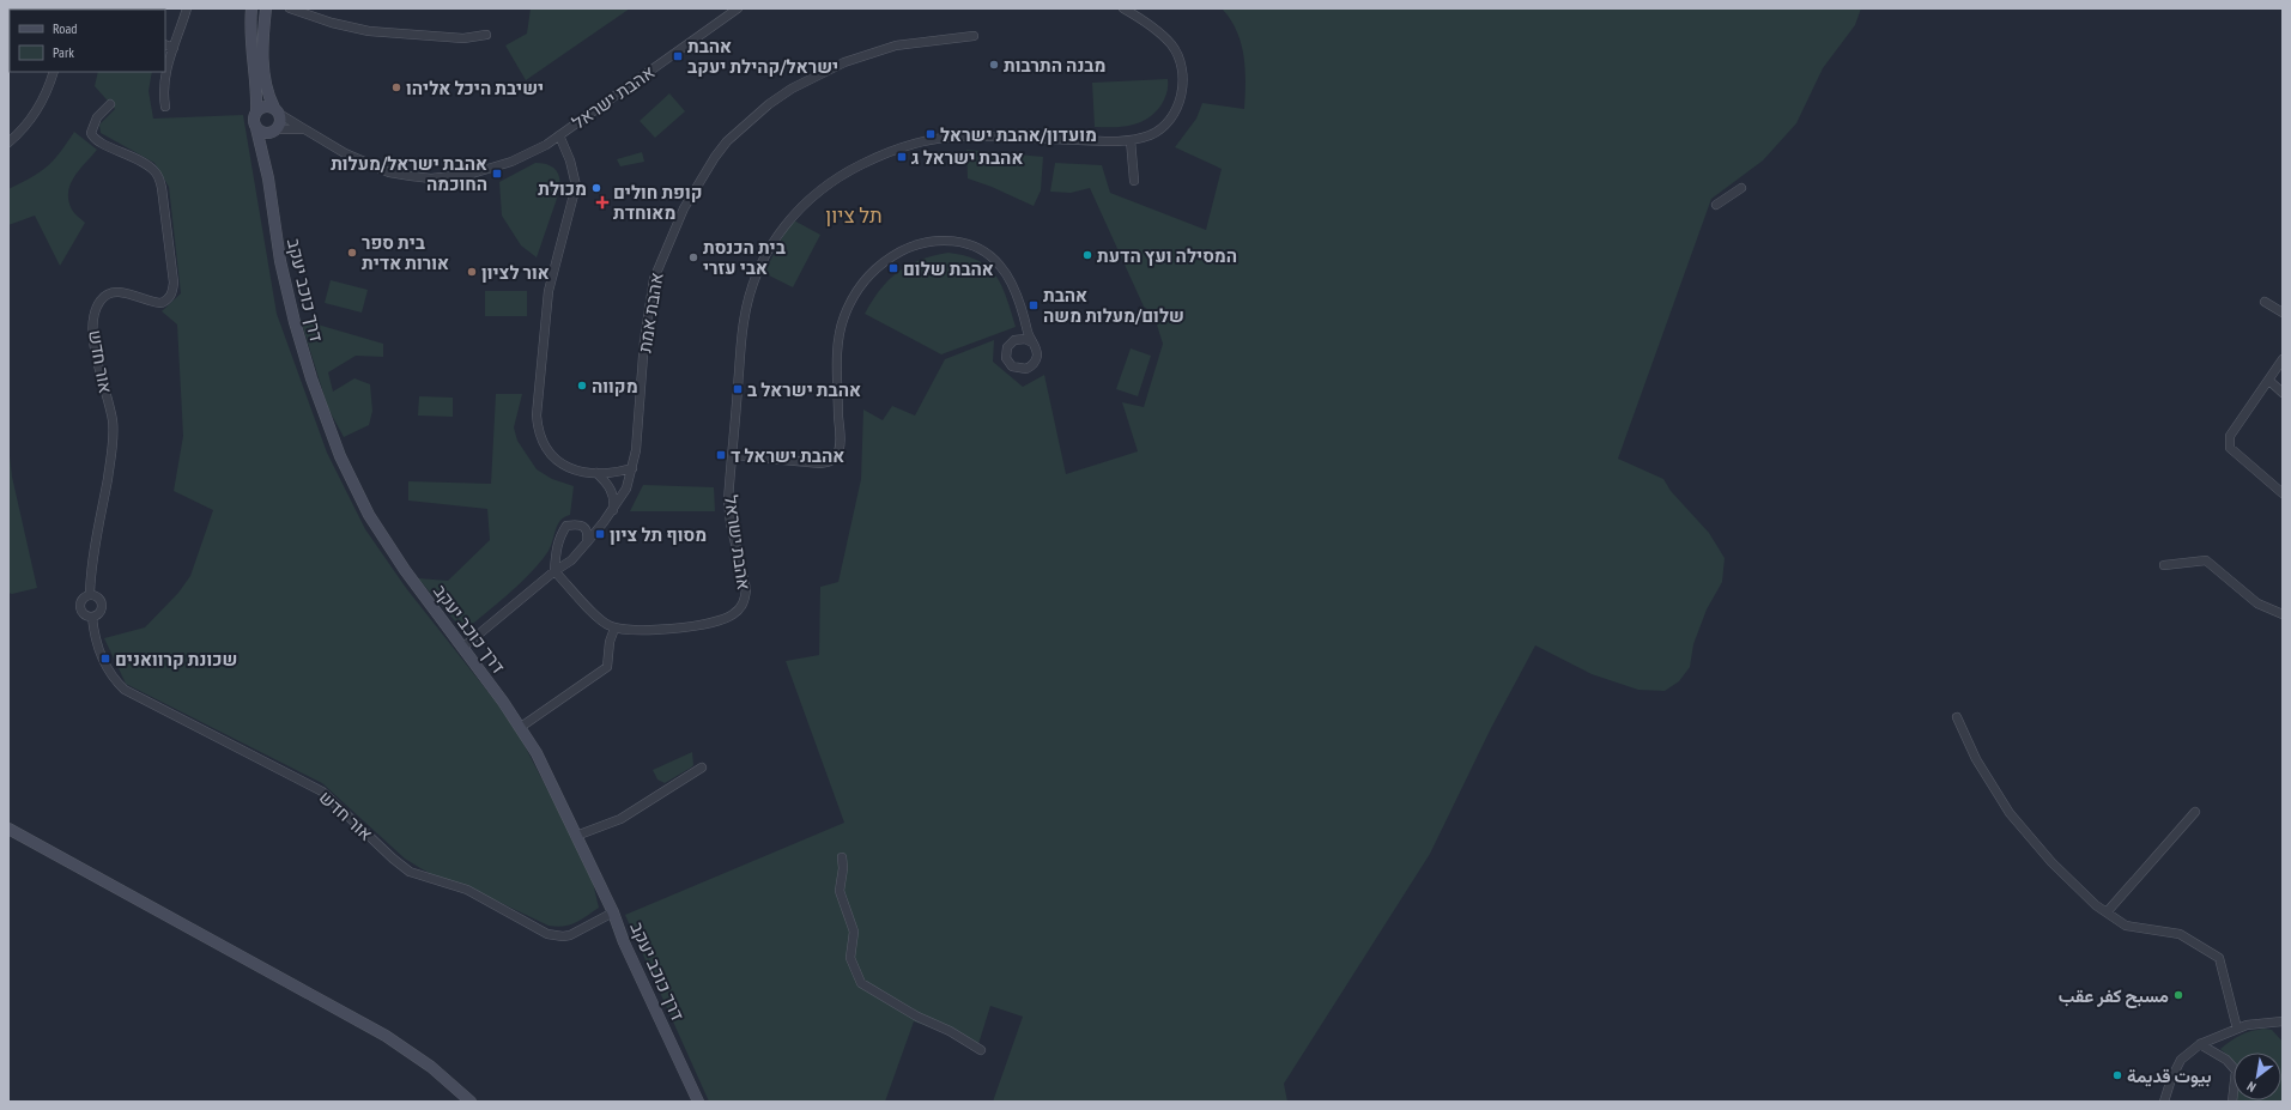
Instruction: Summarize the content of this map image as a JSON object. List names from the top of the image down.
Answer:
{
  "streets": {
    "street": [
      "אהבת ישראל",
      "דרך כוכב יעקב",
      "אהבת אמת",
      "אור חדש"
    ]
  },
  "crossings": [
    ["אהבת ישראל", "דרך כוכב יעקב"],
    ["אהבת ישראל", "אהבת אמת"],
    ["דרך כוכב יעקב", "אהבת אמת"],
    ["דרך כוכב יעקב", "אור חדש"]
  ],
  "districts": ["תל ציון"],
  "places": {
    "transit": [
      "אהבת ישראל/קהילת יעקב",
      "מועדון/אהבת ישראל",
      "אהבת ישראל ג",
      "אהבת ישראל/מעלות החוכמה",
      "אהבת שלום",
      "אהבת שלום/מעלות משה",
      "אהבת ישראל ב",
      "אהבת ישראל ד",
      "מסוף תל ציון",
      "שכונת קרוואנים"
    ],
    "other": [
      "מבנה התרבות",
      "ישיבת היכל אליהו",
      "מכולת",
      "בית ספר אורות אדית",
      "המסילה ועץ הדעת",
      "בית הכנסת אבי עזרי",
      "אור לציון",
      "מקווה",
      "مسبح كفر عقب",
      "بيوت قديمة"
    ],
    "health": ["קופת חולים מאוחדת"]
  },
  "legend": ["Road", "Park"],
  "north": "bottom left"
}
